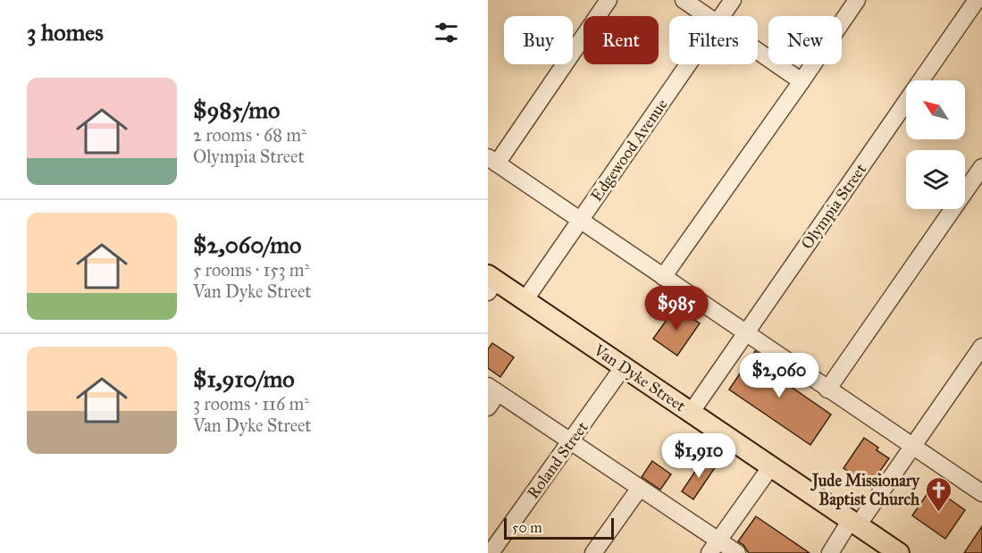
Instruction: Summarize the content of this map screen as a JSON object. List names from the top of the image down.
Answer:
{
  "streets": {
    "main road": ["Van Dyke Street"],
    "street": ["Edgewood Avenue", "Olympia Street", "Roland Street"]
  },
  "crossings": [
    ["Edgewood Avenue", "Van Dyke Street"],
    ["Olympia Street", "Van Dyke Street"],
    ["Van Dyke Street", "Roland Street"]
  ],
  "places": {
    "church": ["Jude Missionary Baptist Church"]
  },
  "scale_bar": "50 m",
  "north": "top left",
  "page": {
    "heading": "3 homes",
    "chip": [
      "Buy",
      "Rent",
      "Filters",
      "New"
    ],
    "list": [
      {
        "name": "$985/mo",
        "note": "2 rooms · 68 m² · Olympia Street"
      },
      {
        "name": "$2,060/mo",
        "note": "5 rooms · 153 m² · Van Dyke Street"
      },
      {
        "name": "$1,910/mo",
        "note": "3 rooms · 116 m² · Van Dyke Street"
      }
    ],
    "price": ["$985", "$2,060", "$1,910"],
    "scale": "50 m"
  }
}
